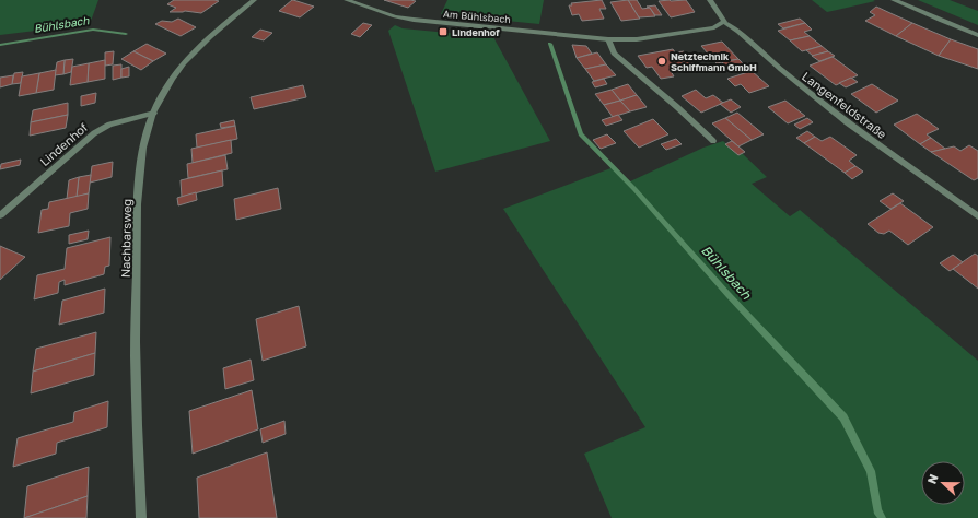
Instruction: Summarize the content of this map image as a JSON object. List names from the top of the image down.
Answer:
{
  "streets": {
    "street": [
      "Am Bühlsbach",
      "Langenfeldstraße",
      "Lindenhof",
      "Nachbarsweg"
    ]
  },
  "crossings": [
    ["Am Bühlsbach", "Langenfeldstraße"],
    ["Lindenhof", "Nachbarsweg"]
  ],
  "water": ["Bühlsbach"],
  "places": {
    "transit": ["Lindenhof"],
    "other": ["Netztechnik Schiffmann GmbH"]
  },
  "north": "left"
}
